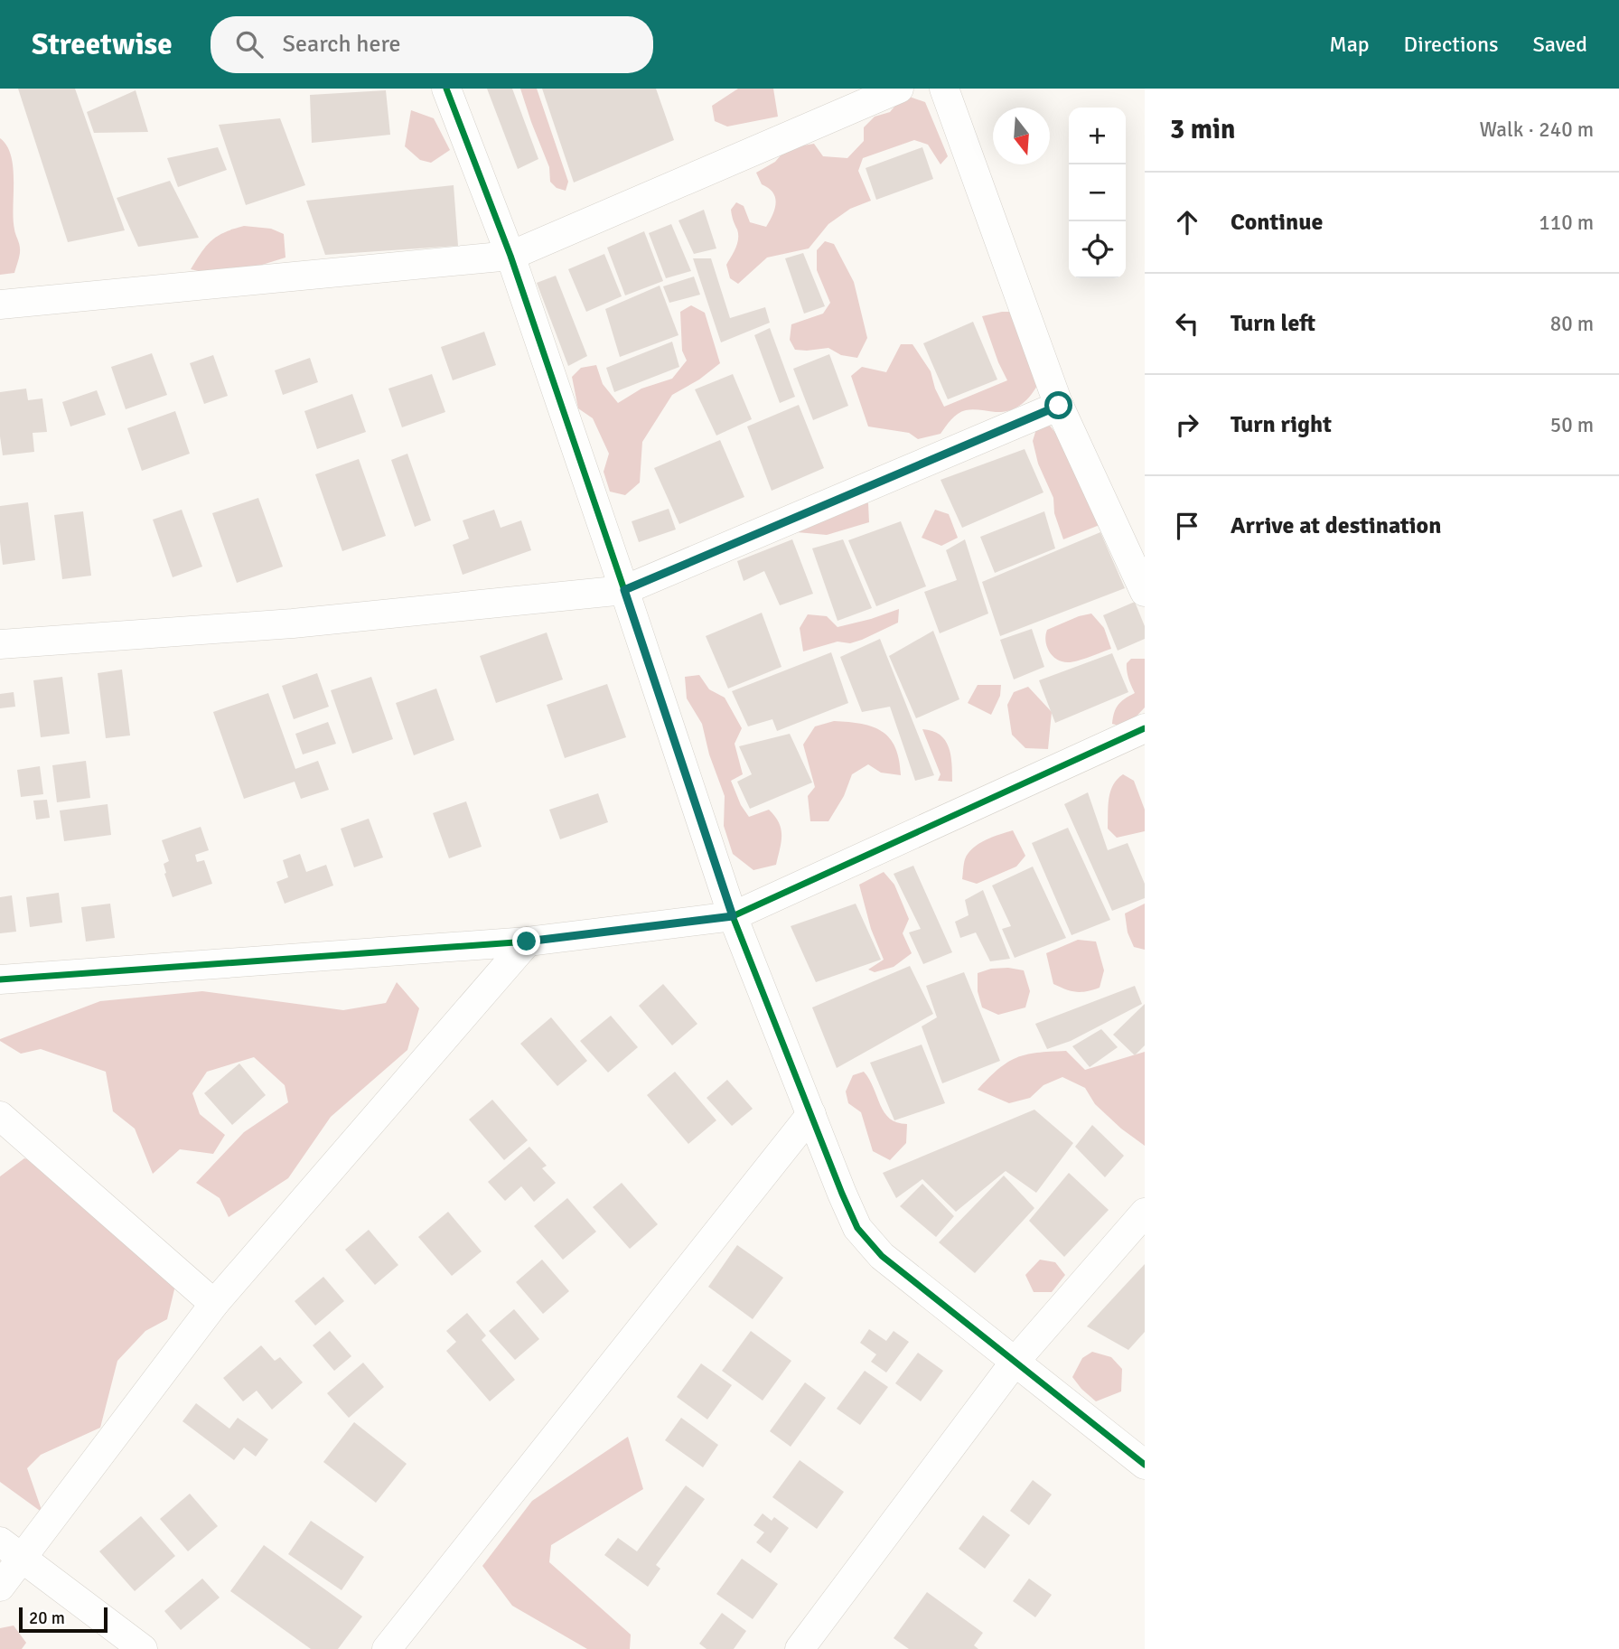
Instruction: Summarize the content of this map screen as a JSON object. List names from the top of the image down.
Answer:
{
  "scale_bar": "20 m",
  "north": "bottom",
  "page": {
    "header": "Streetwise",
    "search": "Search here",
    "nav": ["Map", "Directions", "Saved"],
    "heading": ["3 min", "Walk · 240 m"],
    "map_buttons": ["+", "−"],
    "list": [
      ["Continue", "110 m"],
      ["Turn left", "80 m"],
      ["Turn right", "50 m"],
      "Arrive at destination"
    ],
    "scale": "20 m"
  }
}
